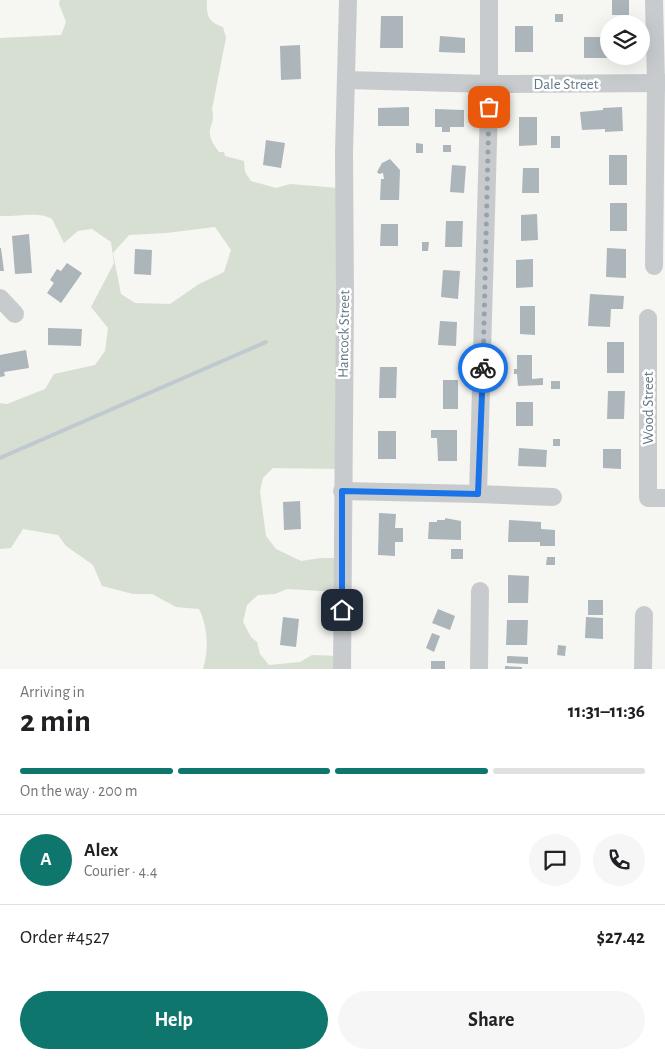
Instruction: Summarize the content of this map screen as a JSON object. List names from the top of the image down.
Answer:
{
  "streets": {
    "street": ["Dale Street", "Hancock Street", "Wood Street"]
  },
  "crossings": [
    ["Dale Street", "Hancock Street"]
  ],
  "page": {
    "heading": ["2 min", "Arriving in", "11:31–11:36"],
    "panel": [
      "Alex",
      "Courier · 4.4",
      "Order #4527",
      "$27.42"
    ],
    "bar": "On the way · 200 m",
    "round": "A",
    "buttons": ["Help", "Share"]
  }
}
